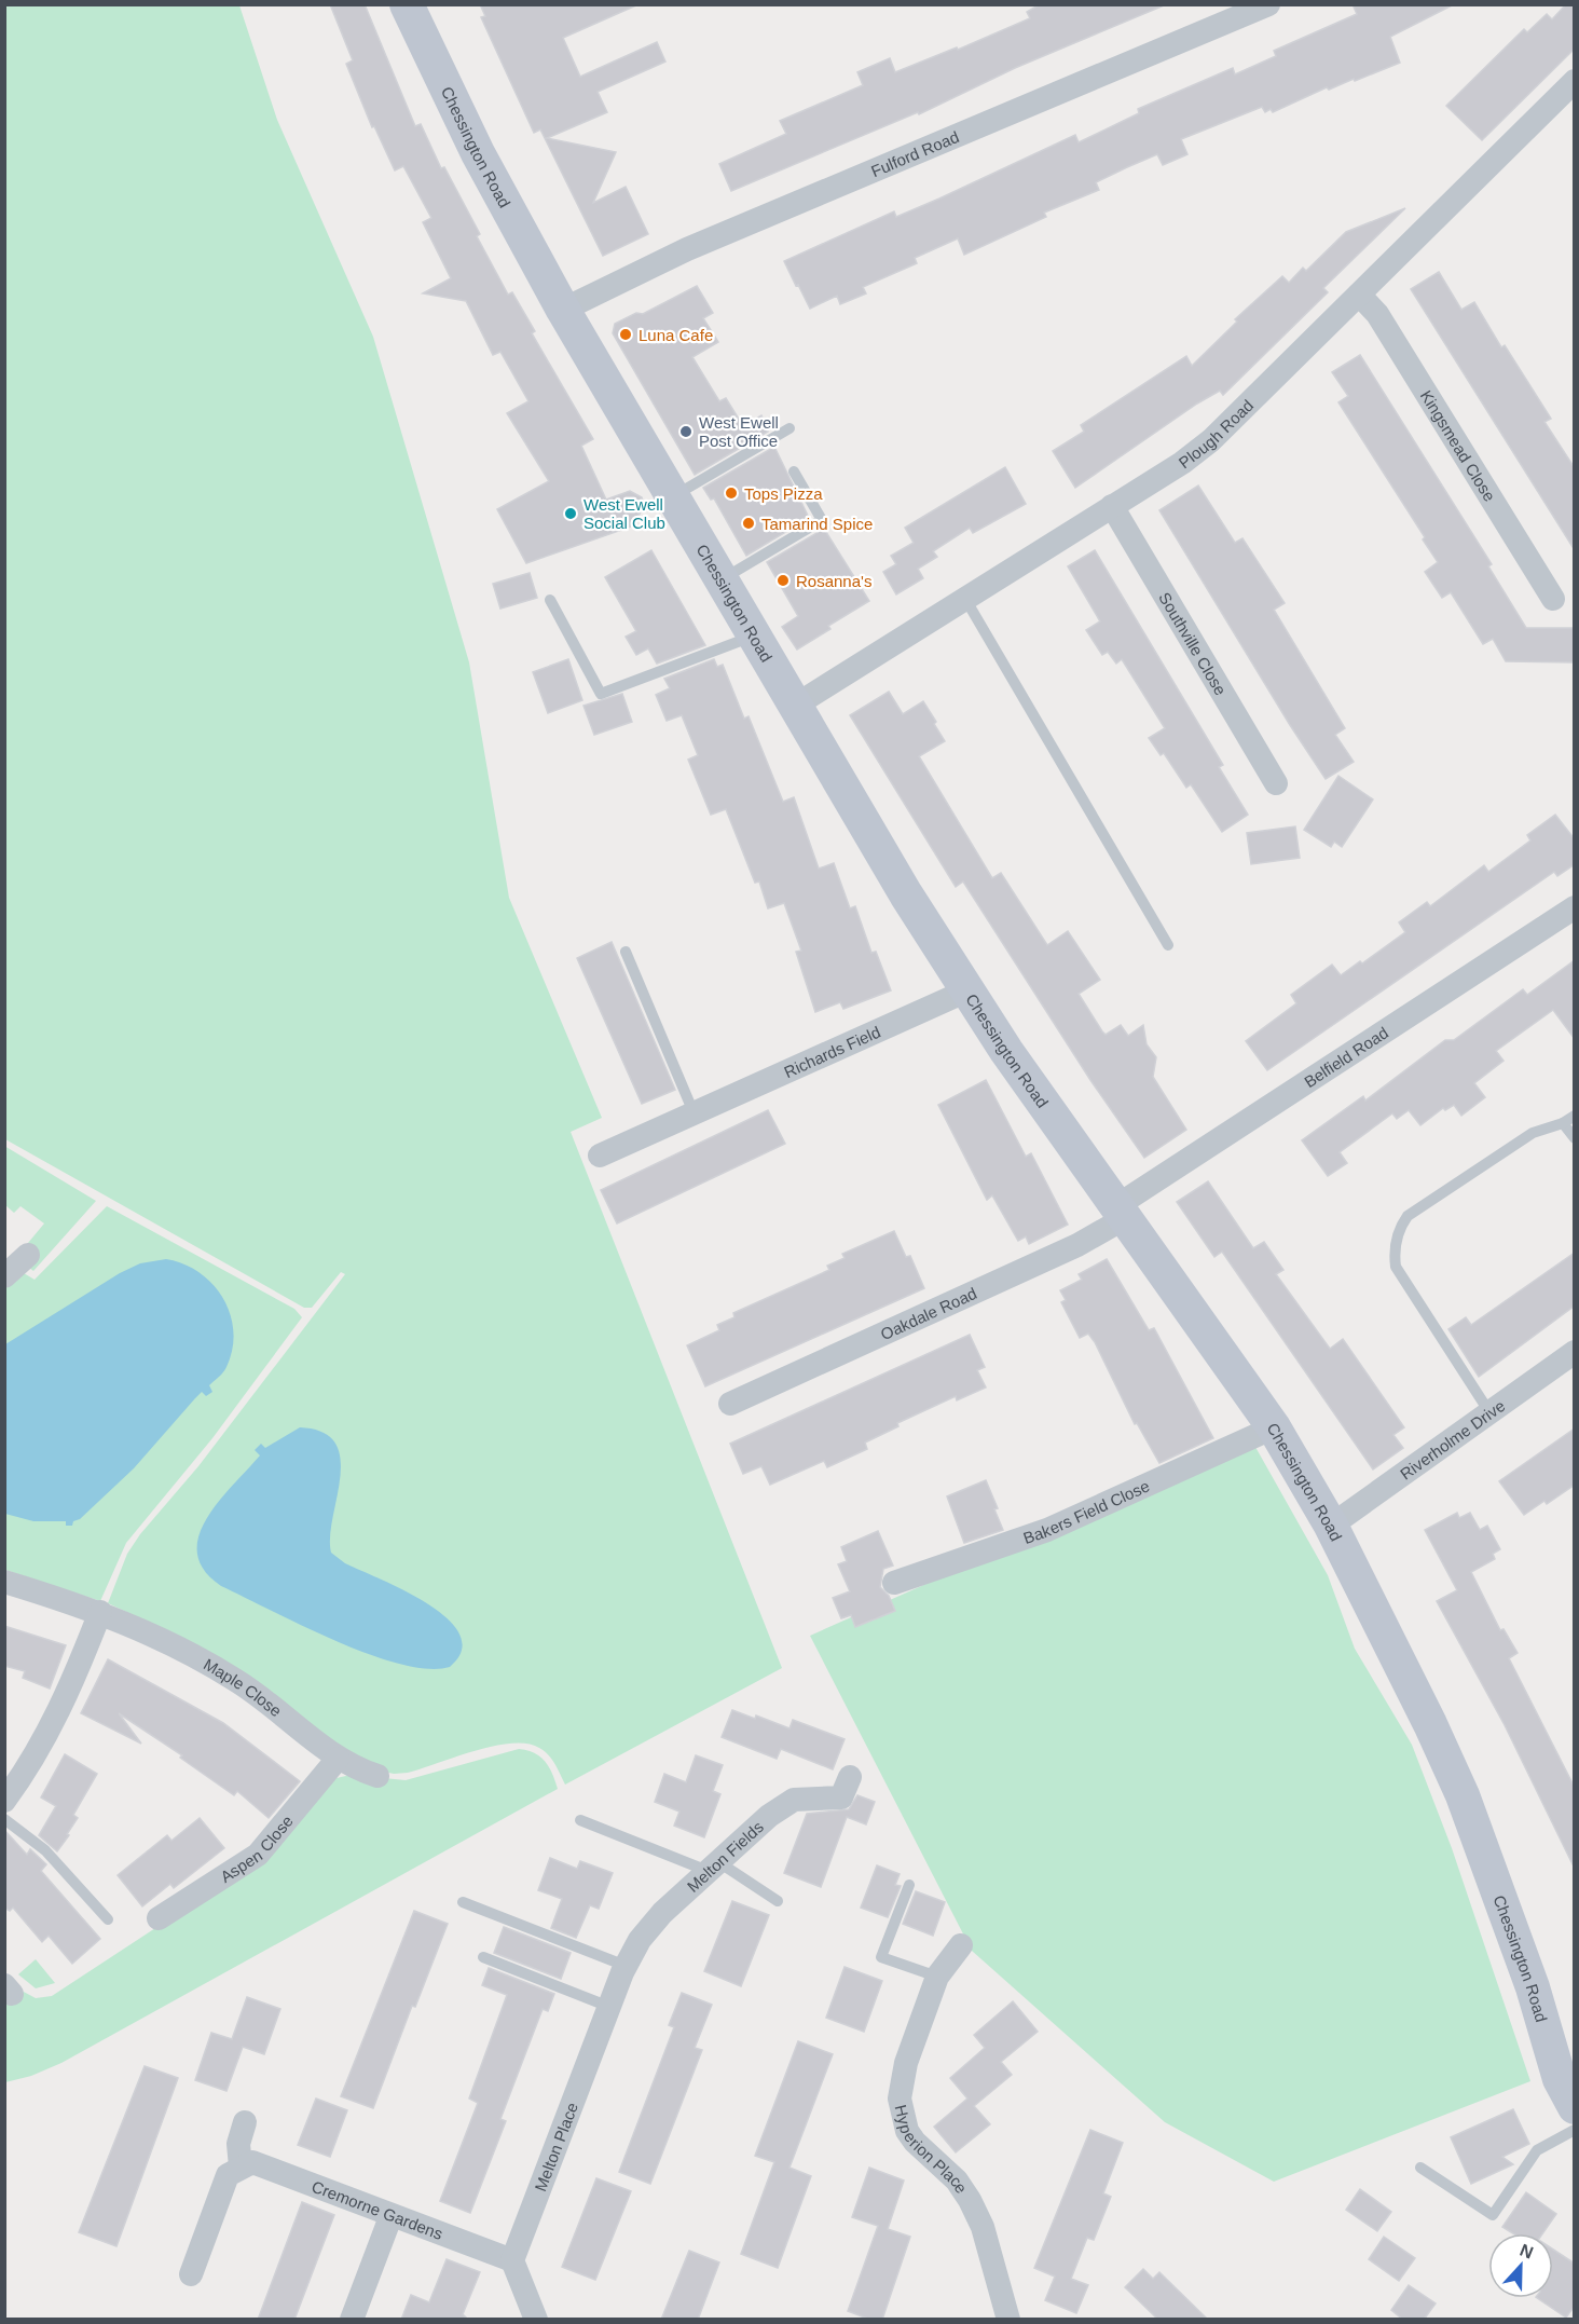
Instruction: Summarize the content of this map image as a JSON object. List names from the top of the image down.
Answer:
{
  "streets": {
    "main road": ["Chessington Road"],
    "street": [
      "Fulford Road",
      "Plough Road",
      "Kingsmead Close",
      "Southville Close",
      "Richards Field",
      "Belfield Road",
      "Oakdale Road",
      "Riverholme Drive",
      "Bakers Field Close",
      "Maple Close",
      "Aspen Close",
      "Melton Fields",
      "Melton Place",
      "Hyperion Place",
      "Cremorne Gardens"
    ]
  },
  "crossings": [
    ["Chessington Road", "Fulford Road"],
    ["Chessington Road", "Plough Road"],
    ["Chessington Road", "Richards Field"],
    ["Chessington Road", "Belfield Road"],
    ["Chessington Road", "Oakdale Road"],
    ["Chessington Road", "Riverholme Drive"],
    ["Chessington Road", "Bakers Field Close"],
    ["Plough Road", "Kingsmead Close"],
    ["Plough Road", "Southville Close"],
    ["Belfield Road", "Oakdale Road"],
    ["Maple Close", "Aspen Close"],
    ["Melton Fields", "Melton Place"],
    ["Melton Place", "Cremorne Gardens"]
  ],
  "places": [
    "Luna Cafe",
    "West Ewell Post Office",
    "Tops Pizza",
    "West Ewell Social Club",
    "Tamarind Spice",
    "Rosanna's"
  ],
  "north": "top"
}
